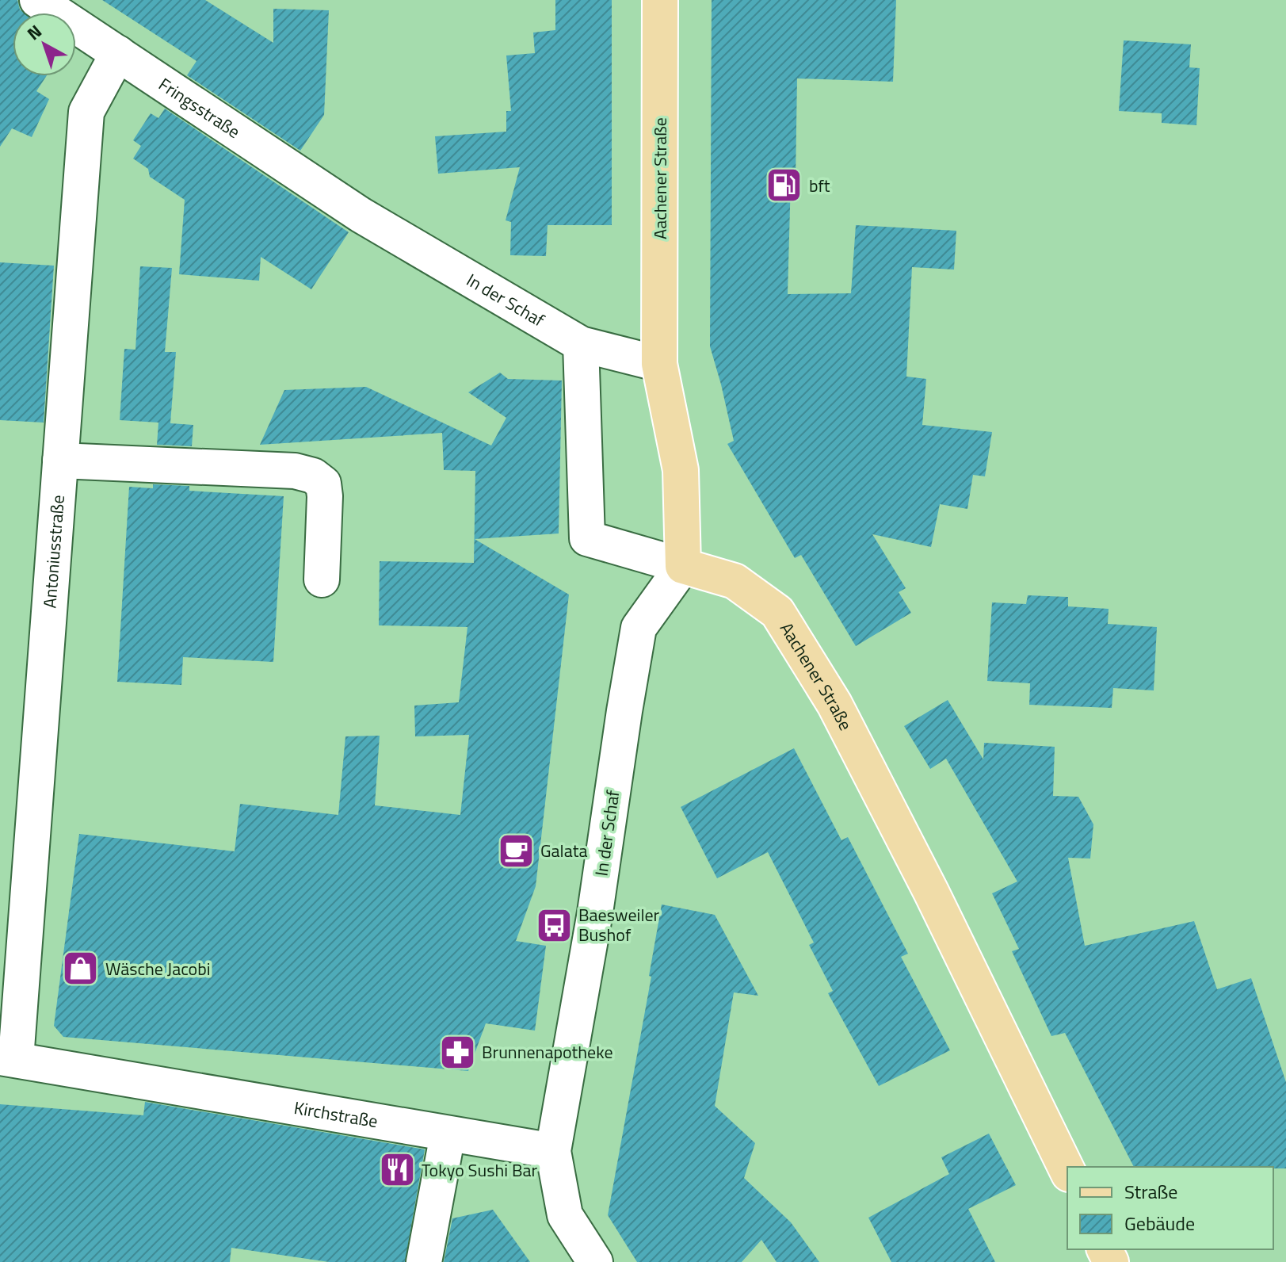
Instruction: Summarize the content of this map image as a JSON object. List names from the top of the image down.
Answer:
{
  "streets": {
    "main road": ["Aachener Straße"],
    "street": [
      "Fringsstraße",
      "In der Schaf",
      "Antoniusstraße",
      "Kirchstraße"
    ]
  },
  "crossings": [
    ["Fringsstraße", "In der Schaf"],
    ["Fringsstraße", "Antoniusstraße"],
    ["Aachener Straße", "In der Schaf"],
    ["In der Schaf", "Kirchstraße"],
    ["Antoniusstraße", "Kirchstraße"]
  ],
  "places": {
    "fuel station": ["bft"],
    "cafe": ["Galata"],
    "bus stop": ["Baesweiler Bushof"],
    "shop": ["Wäsche Jacobi"],
    "pharmacy": ["Brunnenapotheke"],
    "restaurant": ["Tokyo Sushi Bar"]
  },
  "legend": ["Straße", "Gebäude"],
  "north": "top left"
}
